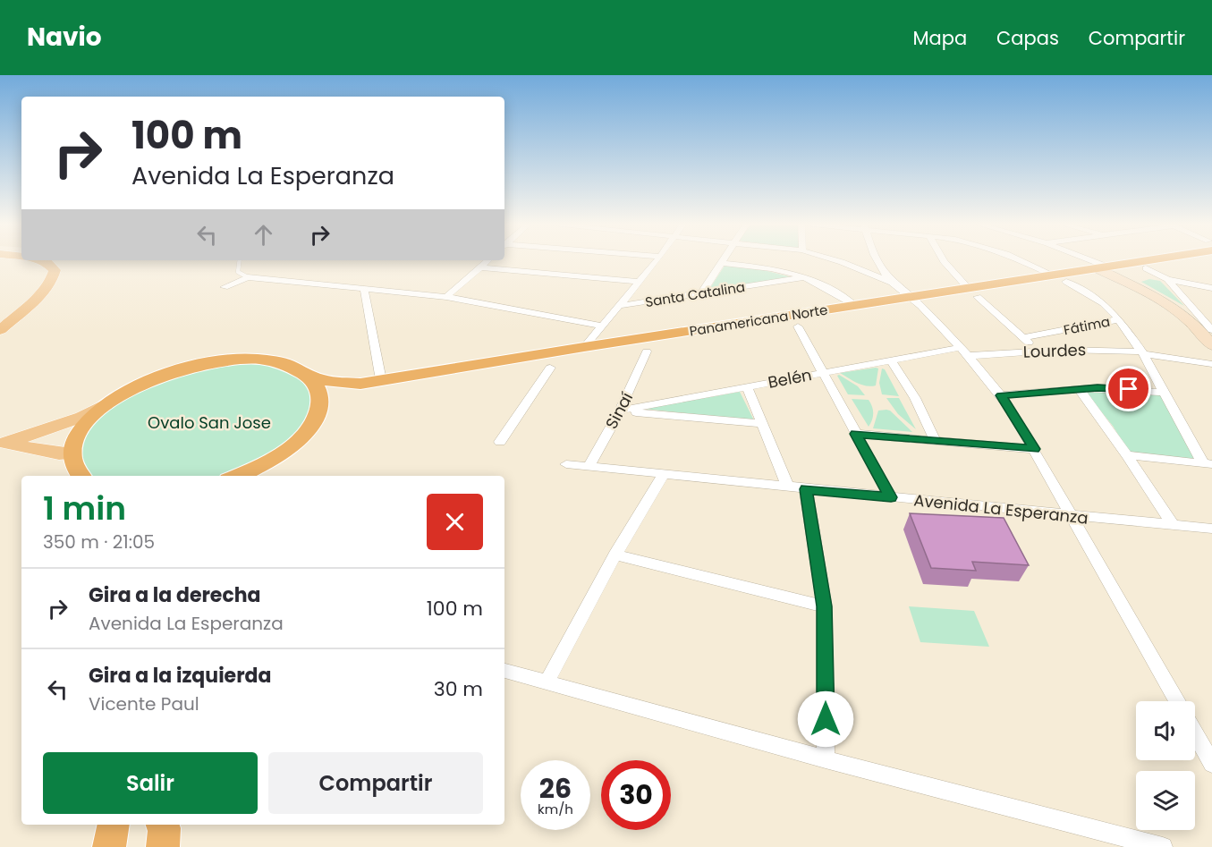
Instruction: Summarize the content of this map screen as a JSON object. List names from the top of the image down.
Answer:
{
  "streets": {
    "highway": ["Panamericana Norte"],
    "street": [
      "Santa Catalina",
      "Fátima",
      "Lourdes",
      "Belén",
      "Sinaí",
      "Avenida La Esperanza"
    ]
  },
  "crossings": [
    ["Belén", "Sinaí"],
    ["Sinaí", "Avenida La Esperanza"]
  ],
  "parks": ["Ovalo San Jose"],
  "page": {
    "header": "Navio",
    "nav": ["Mapa", "Capas", "Compartir"],
    "turn": ["100 m", "Avenida La Esperanza"],
    "heading": ["1 min", "350 m · 21:05"],
    "list": [
      {
        "name": "Gira a la derecha",
        "note": "Avenida La Esperanza",
        "value": "100 m"
      },
      {
        "name": "Gira a la izquierda",
        "note": "Vicente Paul",
        "value": "30 m"
      }
    ],
    "buttons": ["Salir", "Compartir"],
    "speed": "26 km/h",
    "limit": "30"
  }
}
